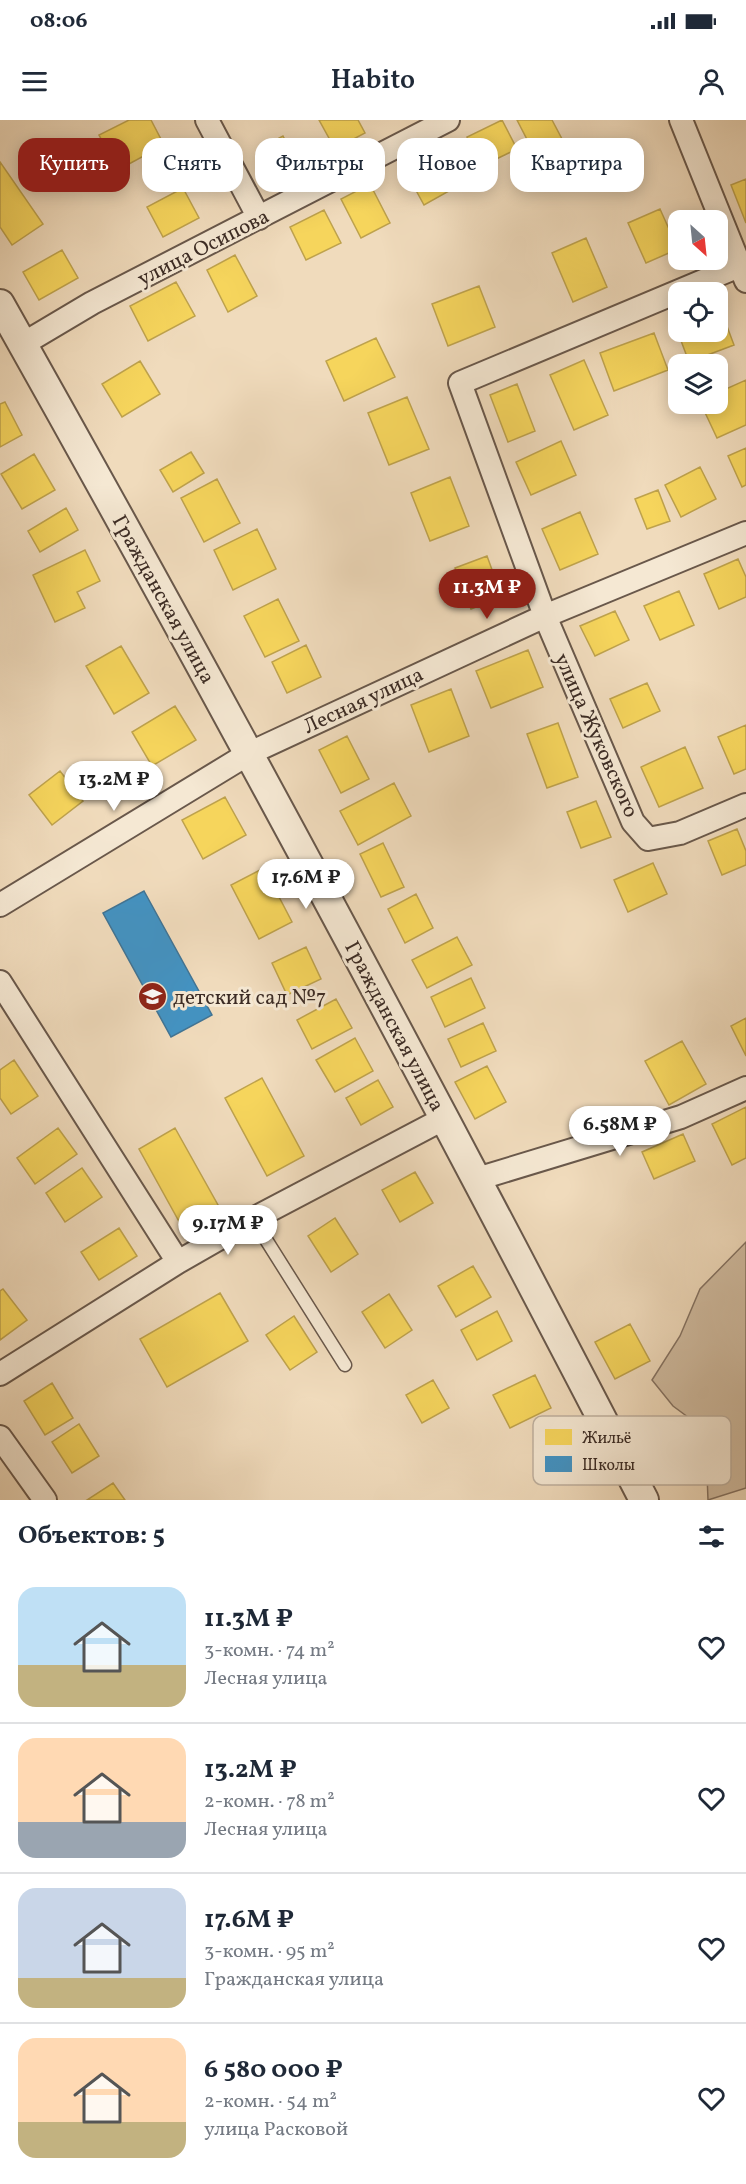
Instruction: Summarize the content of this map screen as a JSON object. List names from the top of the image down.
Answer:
{
  "streets": {
    "street": [
      "улица Осипова",
      "Гражданская улица",
      "Лесная улица",
      "улица Жуковского"
    ]
  },
  "crossings": [
    ["улица Осипова", "Гражданская улица"],
    ["Гражданская улица", "Лесная улица"],
    ["Лесная улица", "улица Жуковского"]
  ],
  "places": {
    "school or university": ["детский сад №7"]
  },
  "legend": ["Жильё", "Школы"],
  "north": "bottom right",
  "page": {
    "status": "08:06",
    "header": "Habito",
    "chip": [
      "Купить",
      "Снять",
      "Фильтры",
      "Новое",
      "Квартира"
    ],
    "price": [
      "11.3M ₽",
      "13.2M ₽",
      "17.6M ₽",
      "6.58M ₽",
      "9.17M ₽"
    ],
    "heading": "Объектов: 5",
    "list": [
      {
        "name": "11.3M ₽",
        "note": "3-комн. · 74 m² · Лесная улица"
      },
      {
        "name": "13.2M ₽",
        "note": "2-комн. · 78 m² · Лесная улица"
      },
      {
        "name": "17.6M ₽",
        "note": "3-комн. · 95 m² · Гражданская улица"
      },
      {
        "name": "6 580 000 ₽",
        "note": "2-комн. · 54 m² · улица Расковой"
      }
    ]
  }
}
